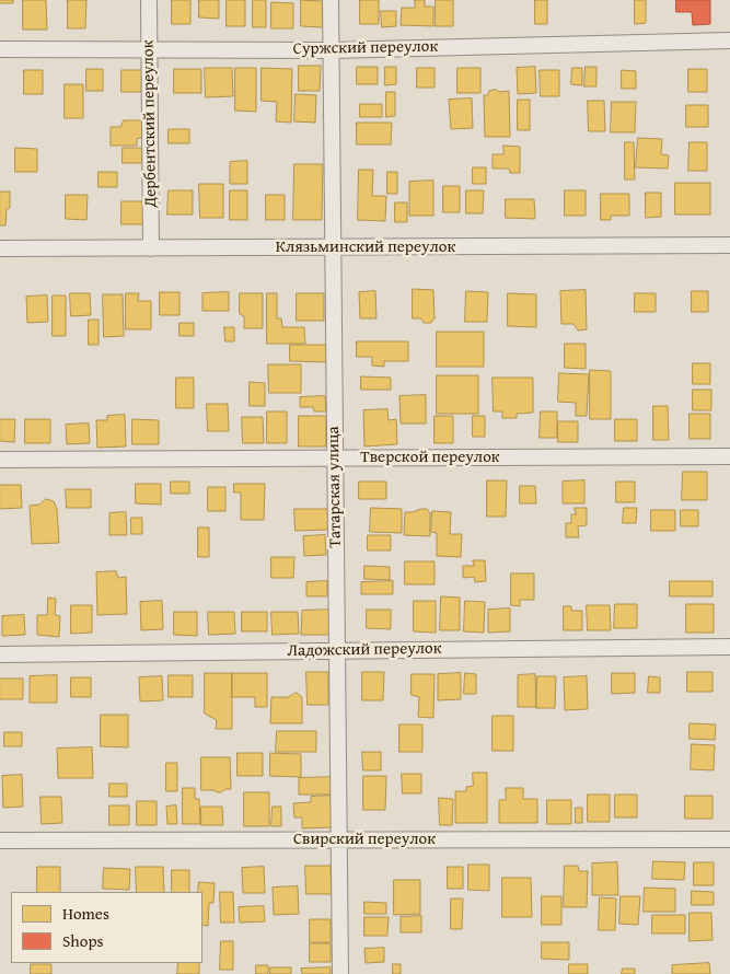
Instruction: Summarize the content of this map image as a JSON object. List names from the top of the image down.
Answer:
{
  "streets": {
    "street": [
      "Суржский переулок",
      "Дербентский переулок",
      "Клязьминский переулок",
      "Тверской переулок",
      "Татарская улица",
      "Ладожский переулок",
      "Свирский переулок"
    ]
  },
  "crossings": [
    ["Суржский переулок", "Дербентский переулок"],
    ["Суржский переулок", "Татарская улица"],
    ["Дербентский переулок", "Клязьминский переулок"],
    ["Клязьминский переулок", "Татарская улица"],
    ["Тверской переулок", "Татарская улица"],
    ["Татарская улица", "Ладожский переулок"],
    ["Татарская улица", "Свирский переулок"]
  ],
  "legend": ["Homes", "Shops"]
}
